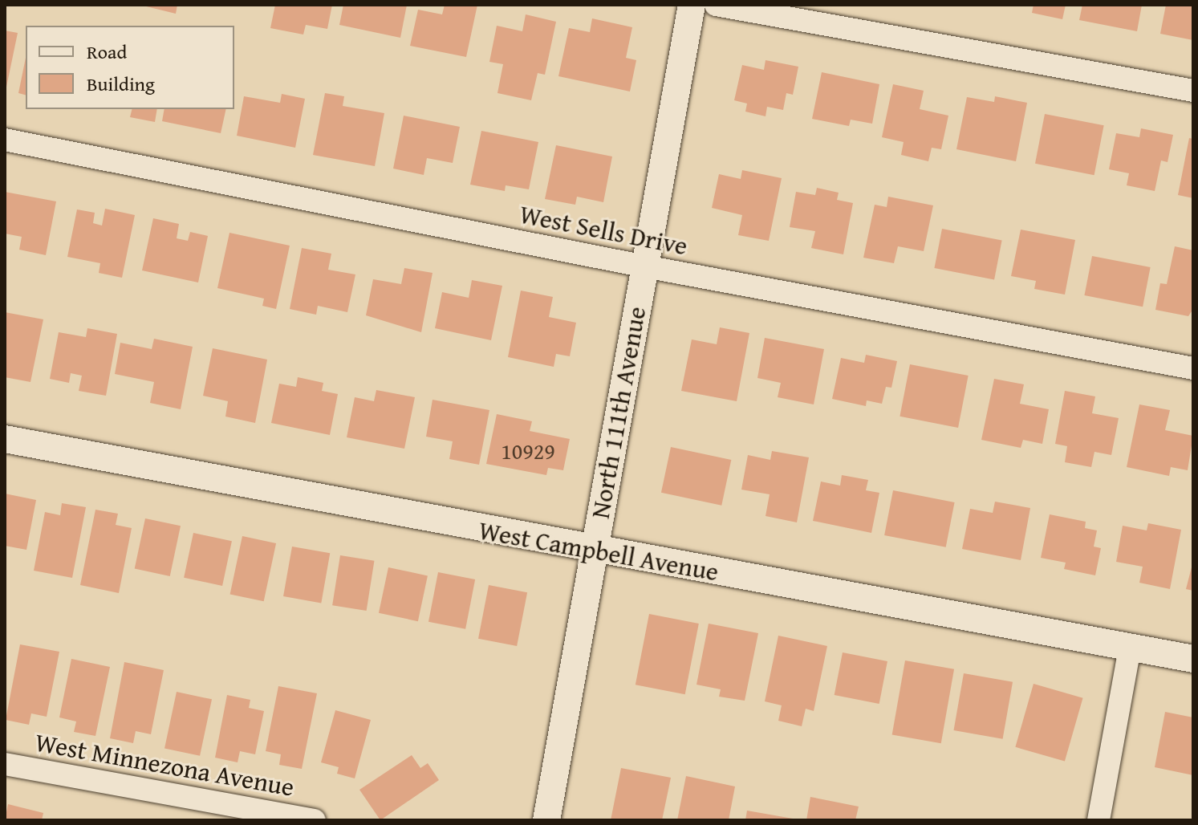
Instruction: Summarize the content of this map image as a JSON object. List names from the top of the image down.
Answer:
{
  "streets": {
    "street": [
      "West Sells Drive",
      "North 111th Avenue",
      "West Campbell Avenue",
      "West Minnezona Avenue"
    ]
  },
  "crossings": [
    ["West Sells Drive", "North 111th Avenue"],
    ["North 111th Avenue", "West Campbell Avenue"]
  ],
  "house_numbers": ["10929"],
  "legend": ["Road", "Building"]
}
